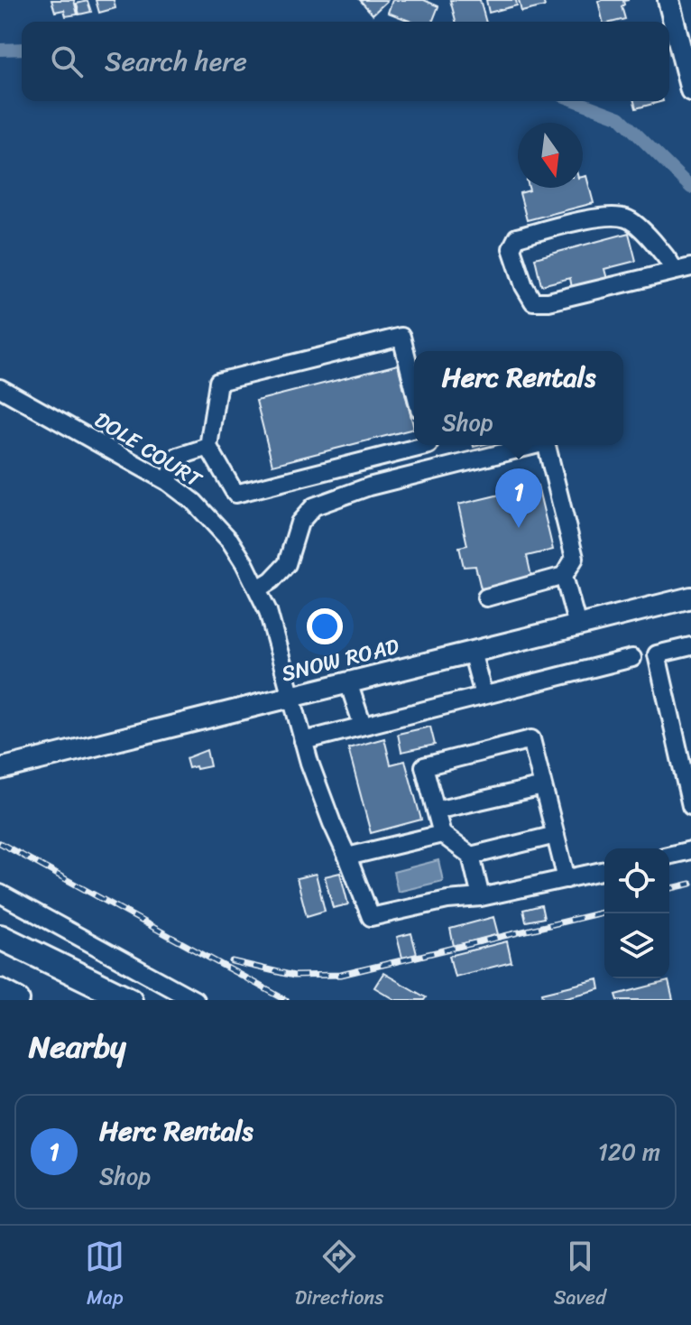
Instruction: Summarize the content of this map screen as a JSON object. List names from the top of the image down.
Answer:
{
  "streets": {
    "main road": ["SNOW ROAD"],
    "street": ["DOLE COURT"]
  },
  "crossings": [
    ["DOLE COURT", "SNOW ROAD"]
  ],
  "north": "bottom",
  "page": {
    "search": "Search here",
    "popup": ["Herc Rentals", "Shop"],
    "pins": "1",
    "heading": "Nearby",
    "list": [
      {
        "mark": "1",
        "name": "Herc Rentals",
        "note": "Shop",
        "value": "120 m"
      }
    ],
    "nav": ["Map", "Directions", "Saved"]
  }
}
